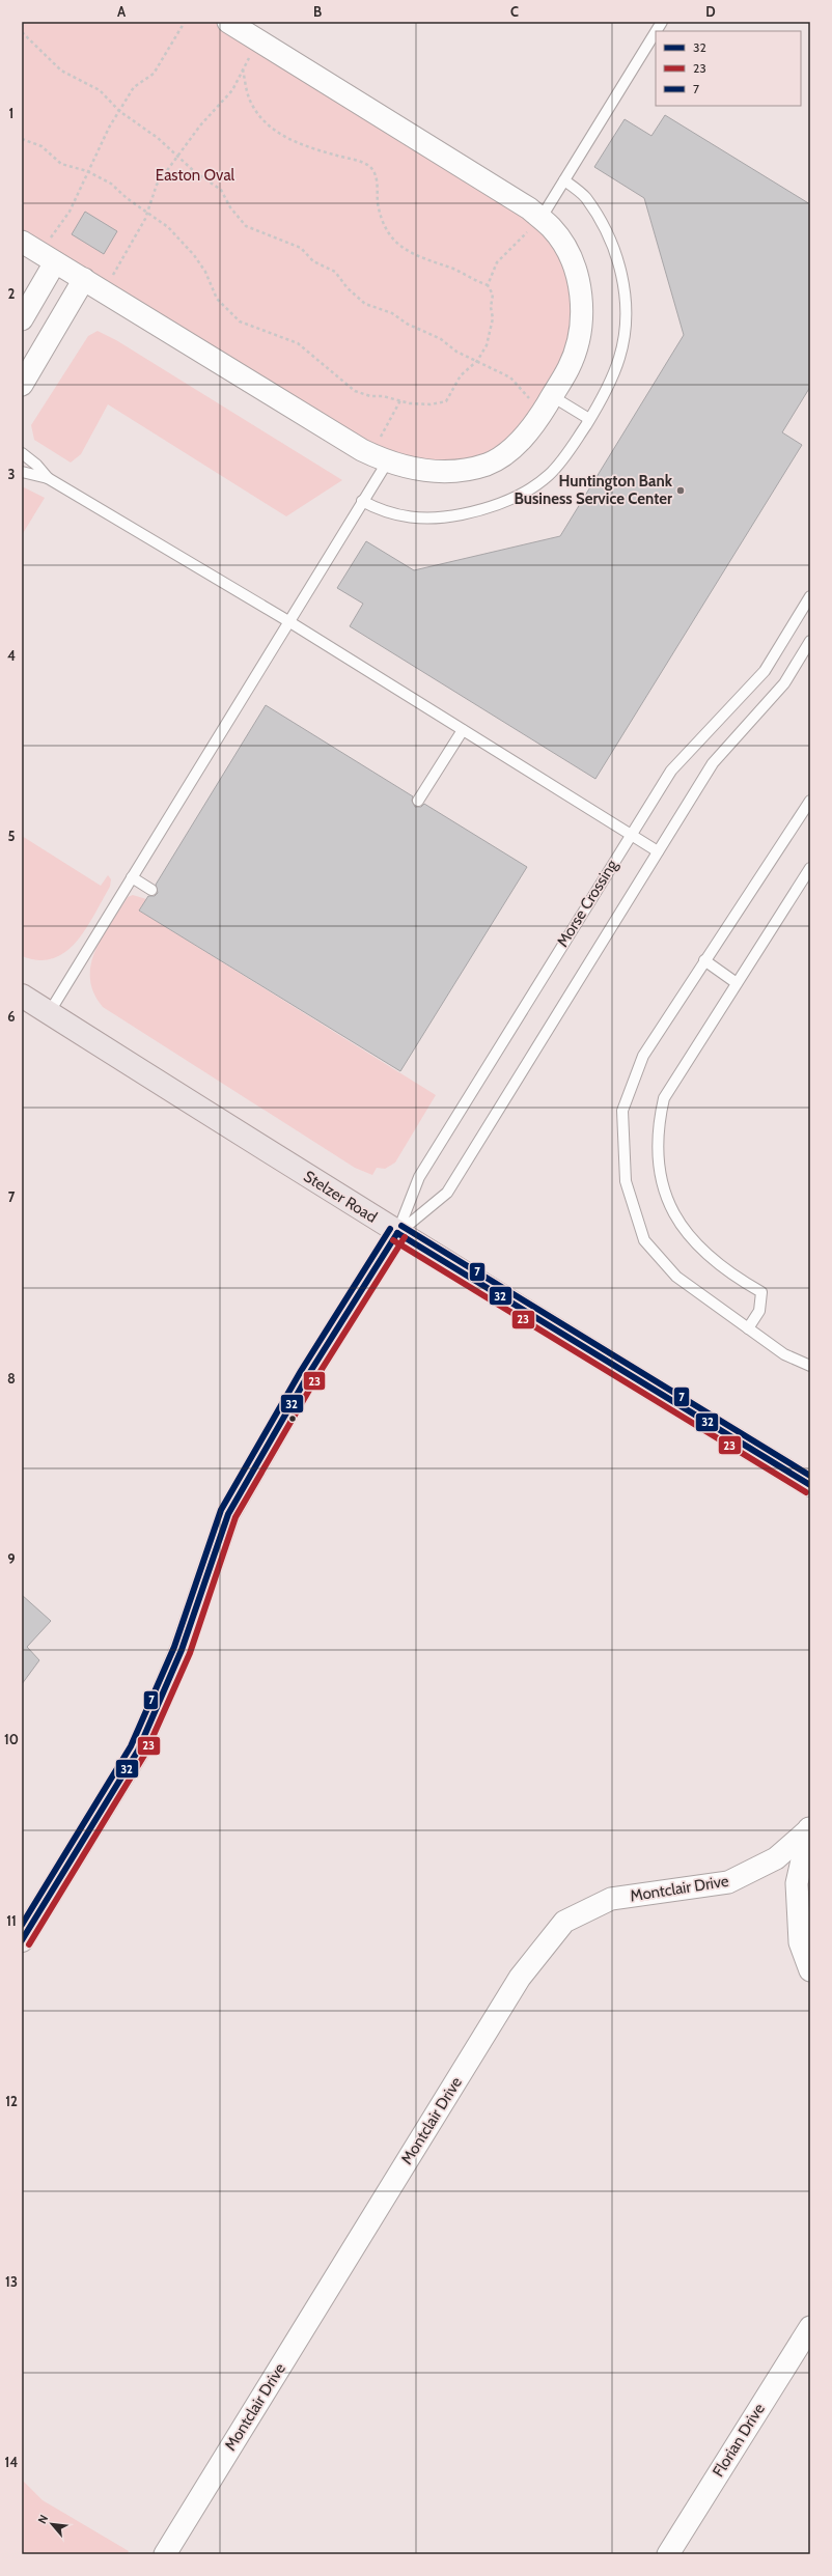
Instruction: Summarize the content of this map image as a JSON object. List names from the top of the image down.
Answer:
{
  "streets": {
    "main road": ["Morse Crossing", "Stelzer Road"],
    "street": ["Montclair Drive", "Florian Drive"]
  },
  "crossings": [
    ["Morse Crossing", "Stelzer Road"]
  ],
  "parks": ["Easton Oval"],
  "places": ["Huntington Bank Business Service Center"],
  "lines": ["transit line 7", "transit line 32", "transit line 23"],
  "legend": ["32", "23", "7"],
  "north": "top left",
  "grid": {
    "columns": [
      "A",
      "B",
      "C",
      "D"
    ],
    "rows": [
      "1",
      "2",
      "3",
      "4",
      "5",
      "6",
      "7",
      "8",
      "9",
      "10",
      "11",
      "12",
      "13",
      "14"
    ]
  }
}
